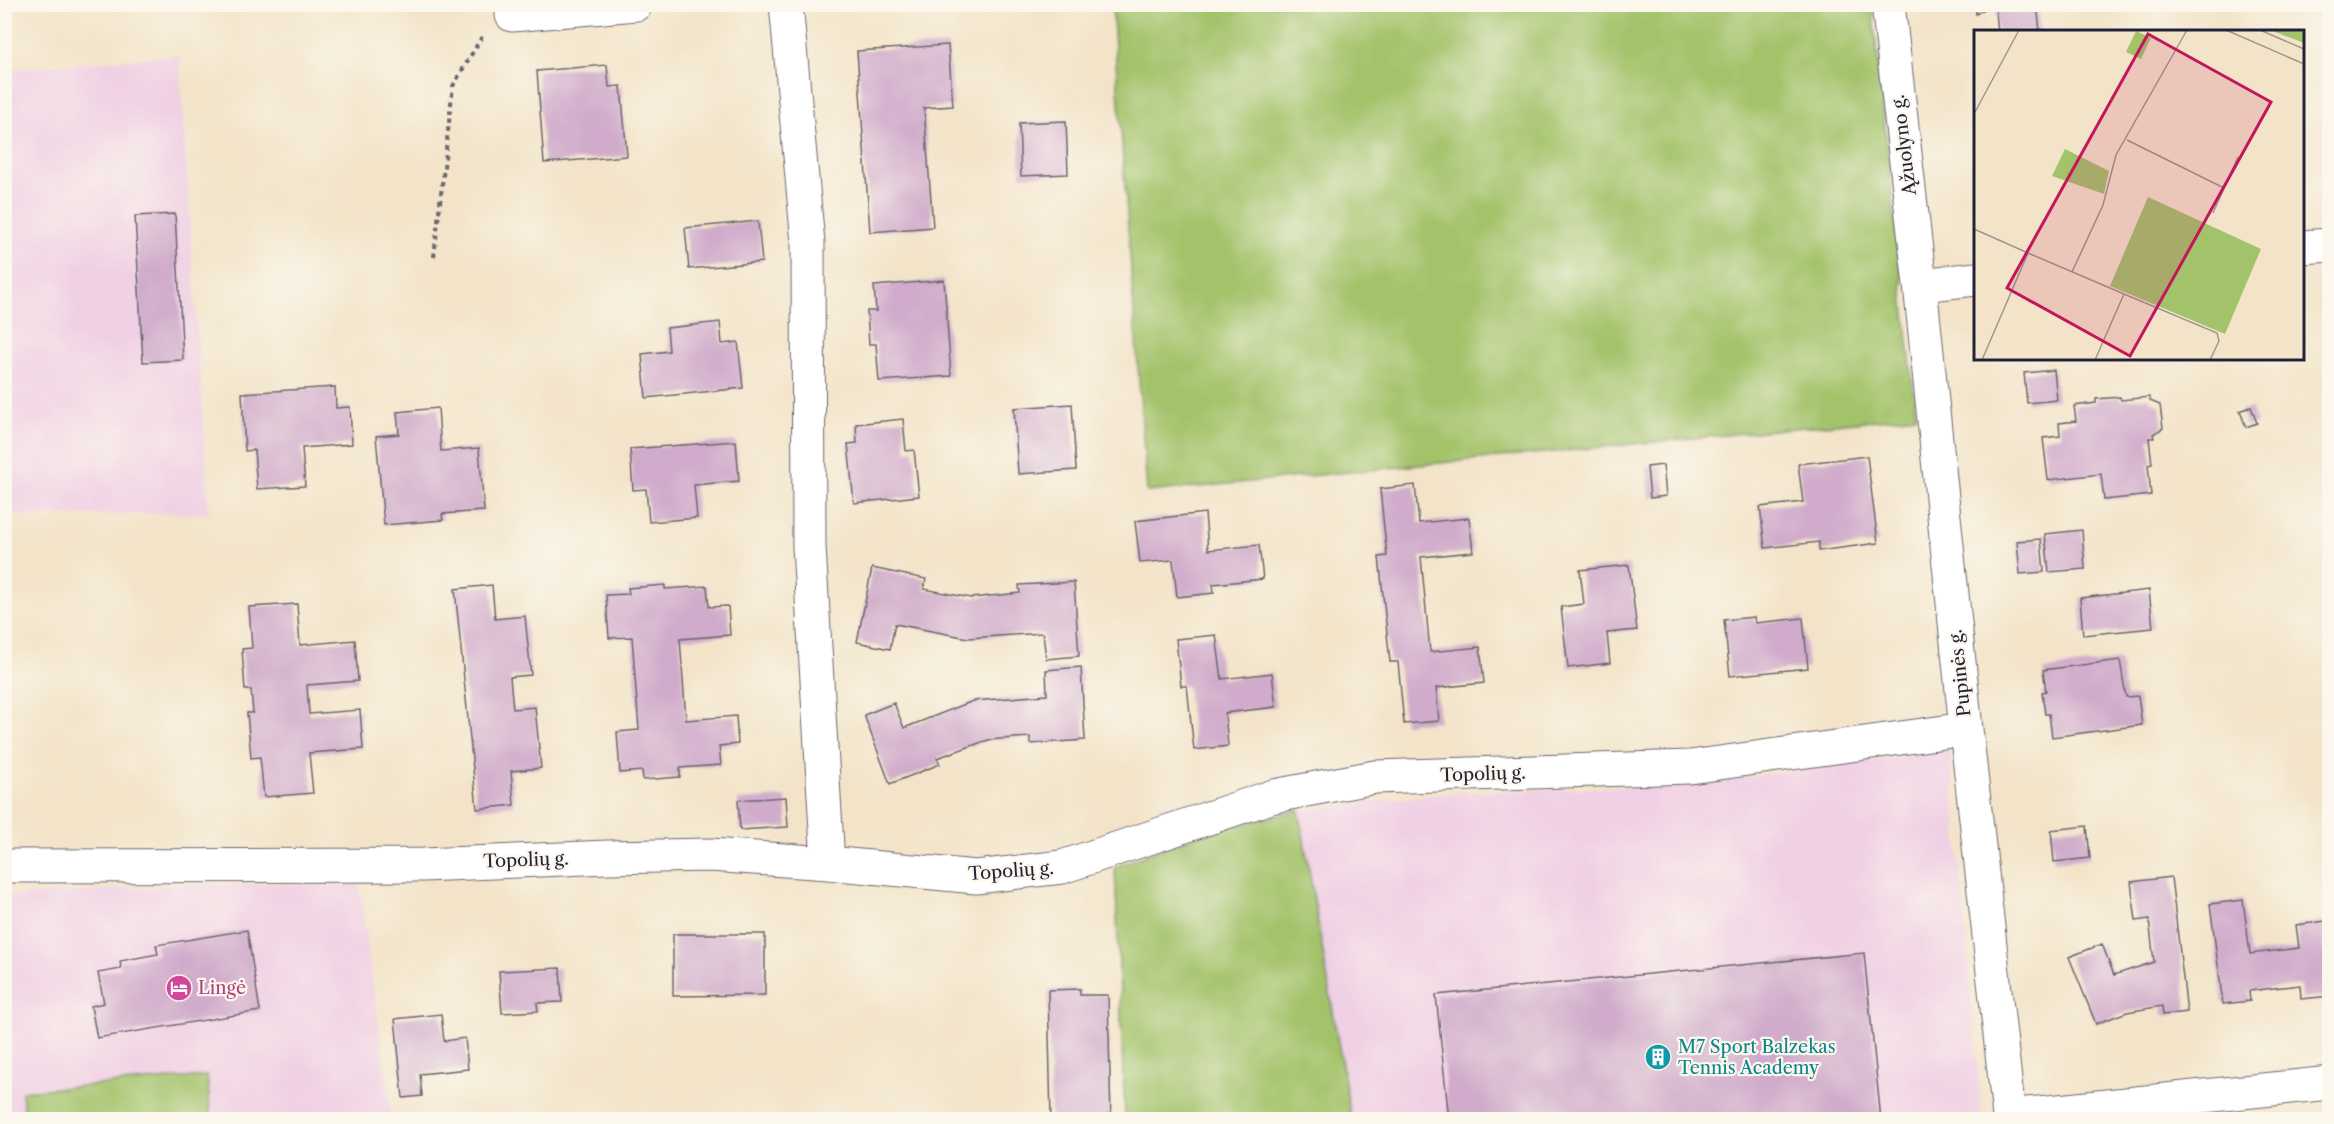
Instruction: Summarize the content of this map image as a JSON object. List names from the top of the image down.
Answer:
{
  "streets": {
    "street": ["Ąžuolyno g.", "Pupinės g.", "Topolių g."]
  },
  "crossings": [
    ["Ąžuolyno g.", "Pupinės g."],
    ["Pupinės g.", "Topolių g."]
  ],
  "places": {
    "hotel": ["Lingė"],
    "building": ["M7 Sport Balzekas Tennis Academy"]
  }
}
